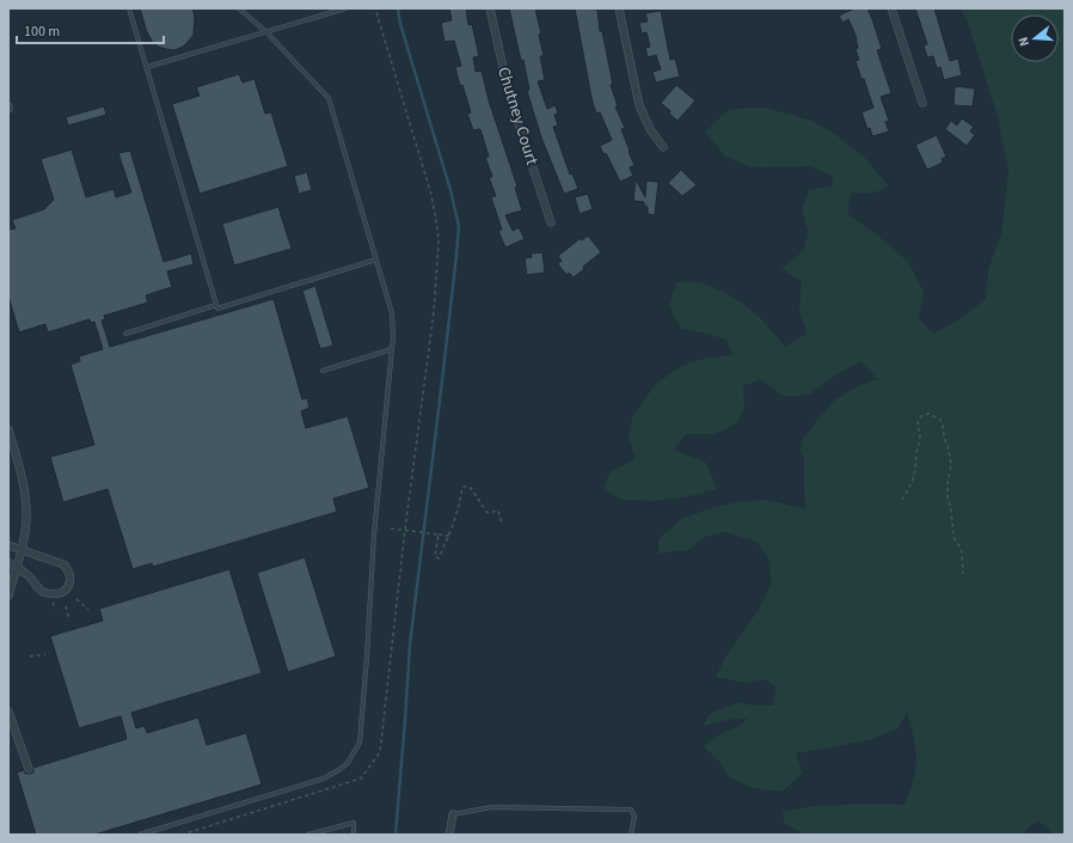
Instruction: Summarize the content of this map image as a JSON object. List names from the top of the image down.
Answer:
{
  "streets": {
    "street": ["Chutney Court"]
  },
  "scale_bar": "100 m",
  "north": "left"
}
